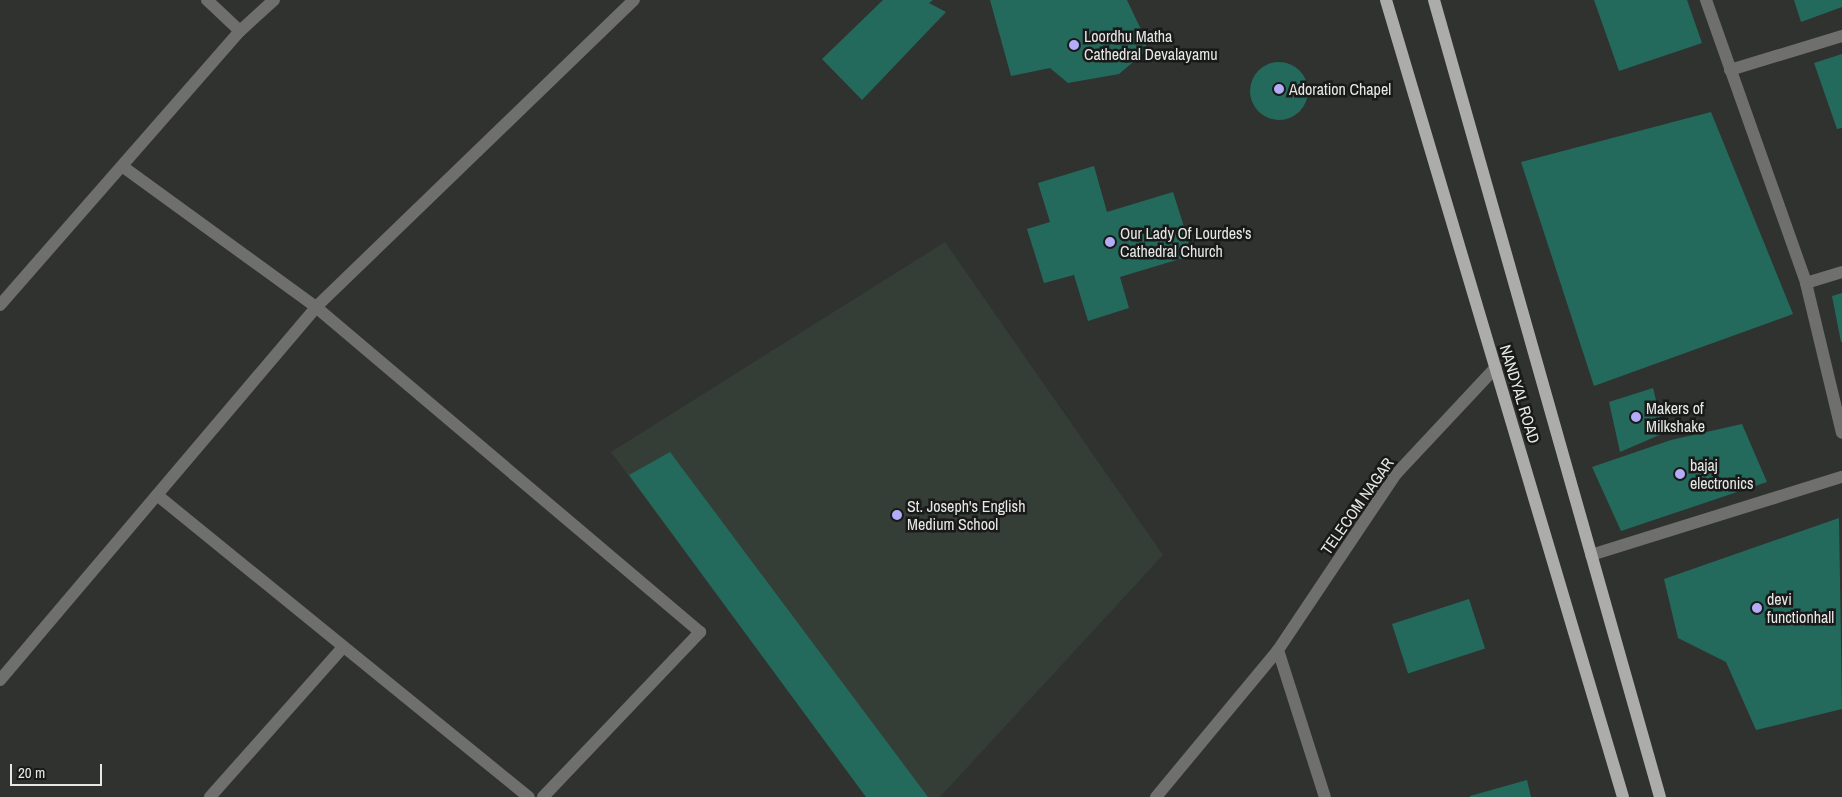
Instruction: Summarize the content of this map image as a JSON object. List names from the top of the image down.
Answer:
{
  "streets": {
    "main road": ["NANDYAL ROAD"],
    "street": ["TELECOM NAGAR"]
  },
  "crossings": [
    ["NANDYAL ROAD", "TELECOM NAGAR"]
  ],
  "places": [
    "Loordhu Matha Cathedral Devalayamu",
    "Adoration Chapel",
    "Our Lady Of Lourdes's Cathedral Church",
    "Makers of Milkshake",
    "bajaj electronics",
    "St. Joseph's English Medium School",
    "devi functionhall"
  ],
  "scale_bar": "20 m"
}
